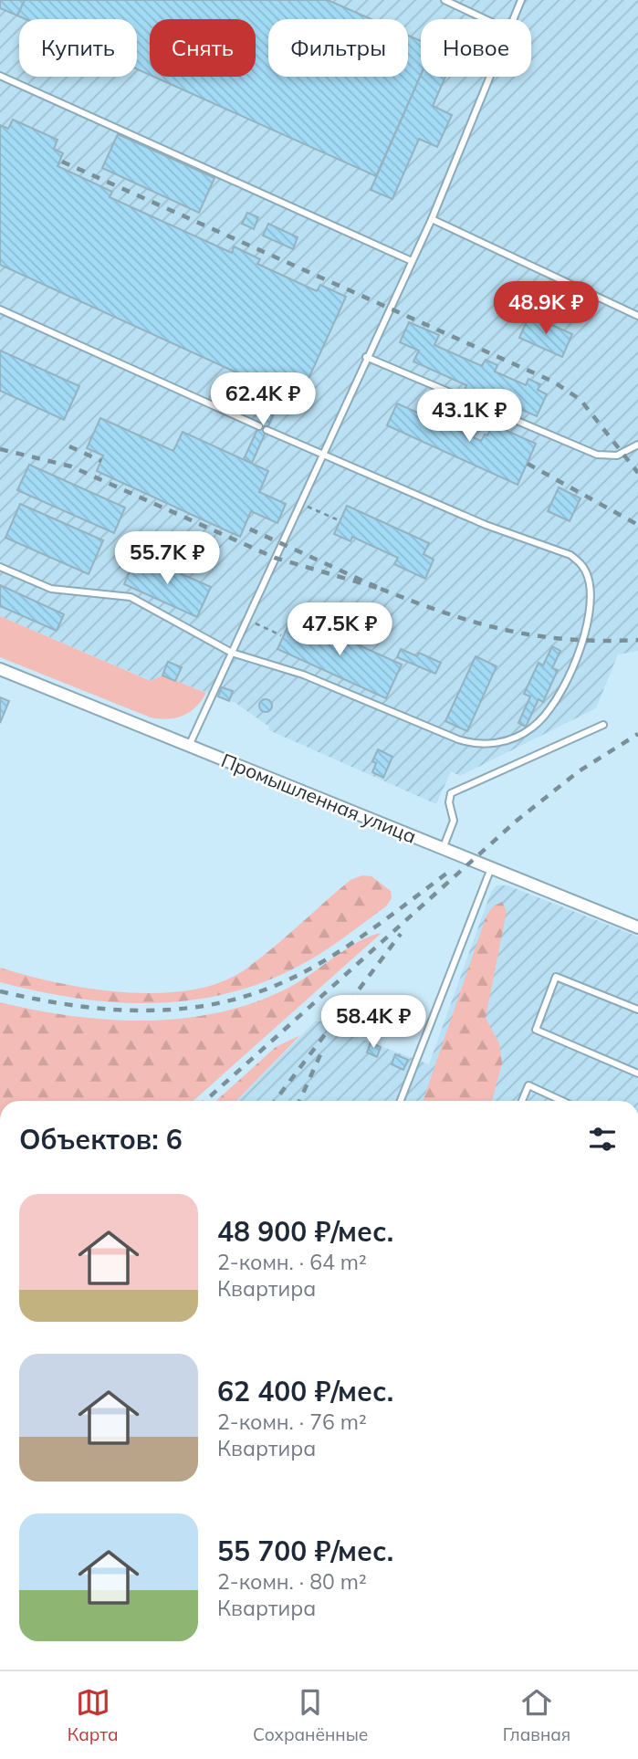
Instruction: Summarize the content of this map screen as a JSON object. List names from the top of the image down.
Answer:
{
  "streets": {
    "street": ["Промышленная улица"]
  },
  "page": {
    "chip": [
      "Купить",
      "Снять",
      "Фильтры",
      "Новое"
    ],
    "price": [
      "48.9K ₽",
      "62.4K ₽",
      "43.1K ₽",
      "55.7K ₽",
      "47.5K ₽",
      "58.4K ₽"
    ],
    "heading": "Объектов: 6",
    "list": [
      {
        "name": "48 900 ₽/мес.",
        "note": "2-комн. · 64 m² · Квартира"
      },
      {
        "name": "62 400 ₽/мес.",
        "note": "2-комн. · 76 m² · Квартира"
      },
      {
        "name": "55 700 ₽/мес.",
        "note": "2-комн. · 80 m² · Квартира"
      }
    ],
    "tabs": ["Карта", "Сохранённые", "Главная"]
  }
}
